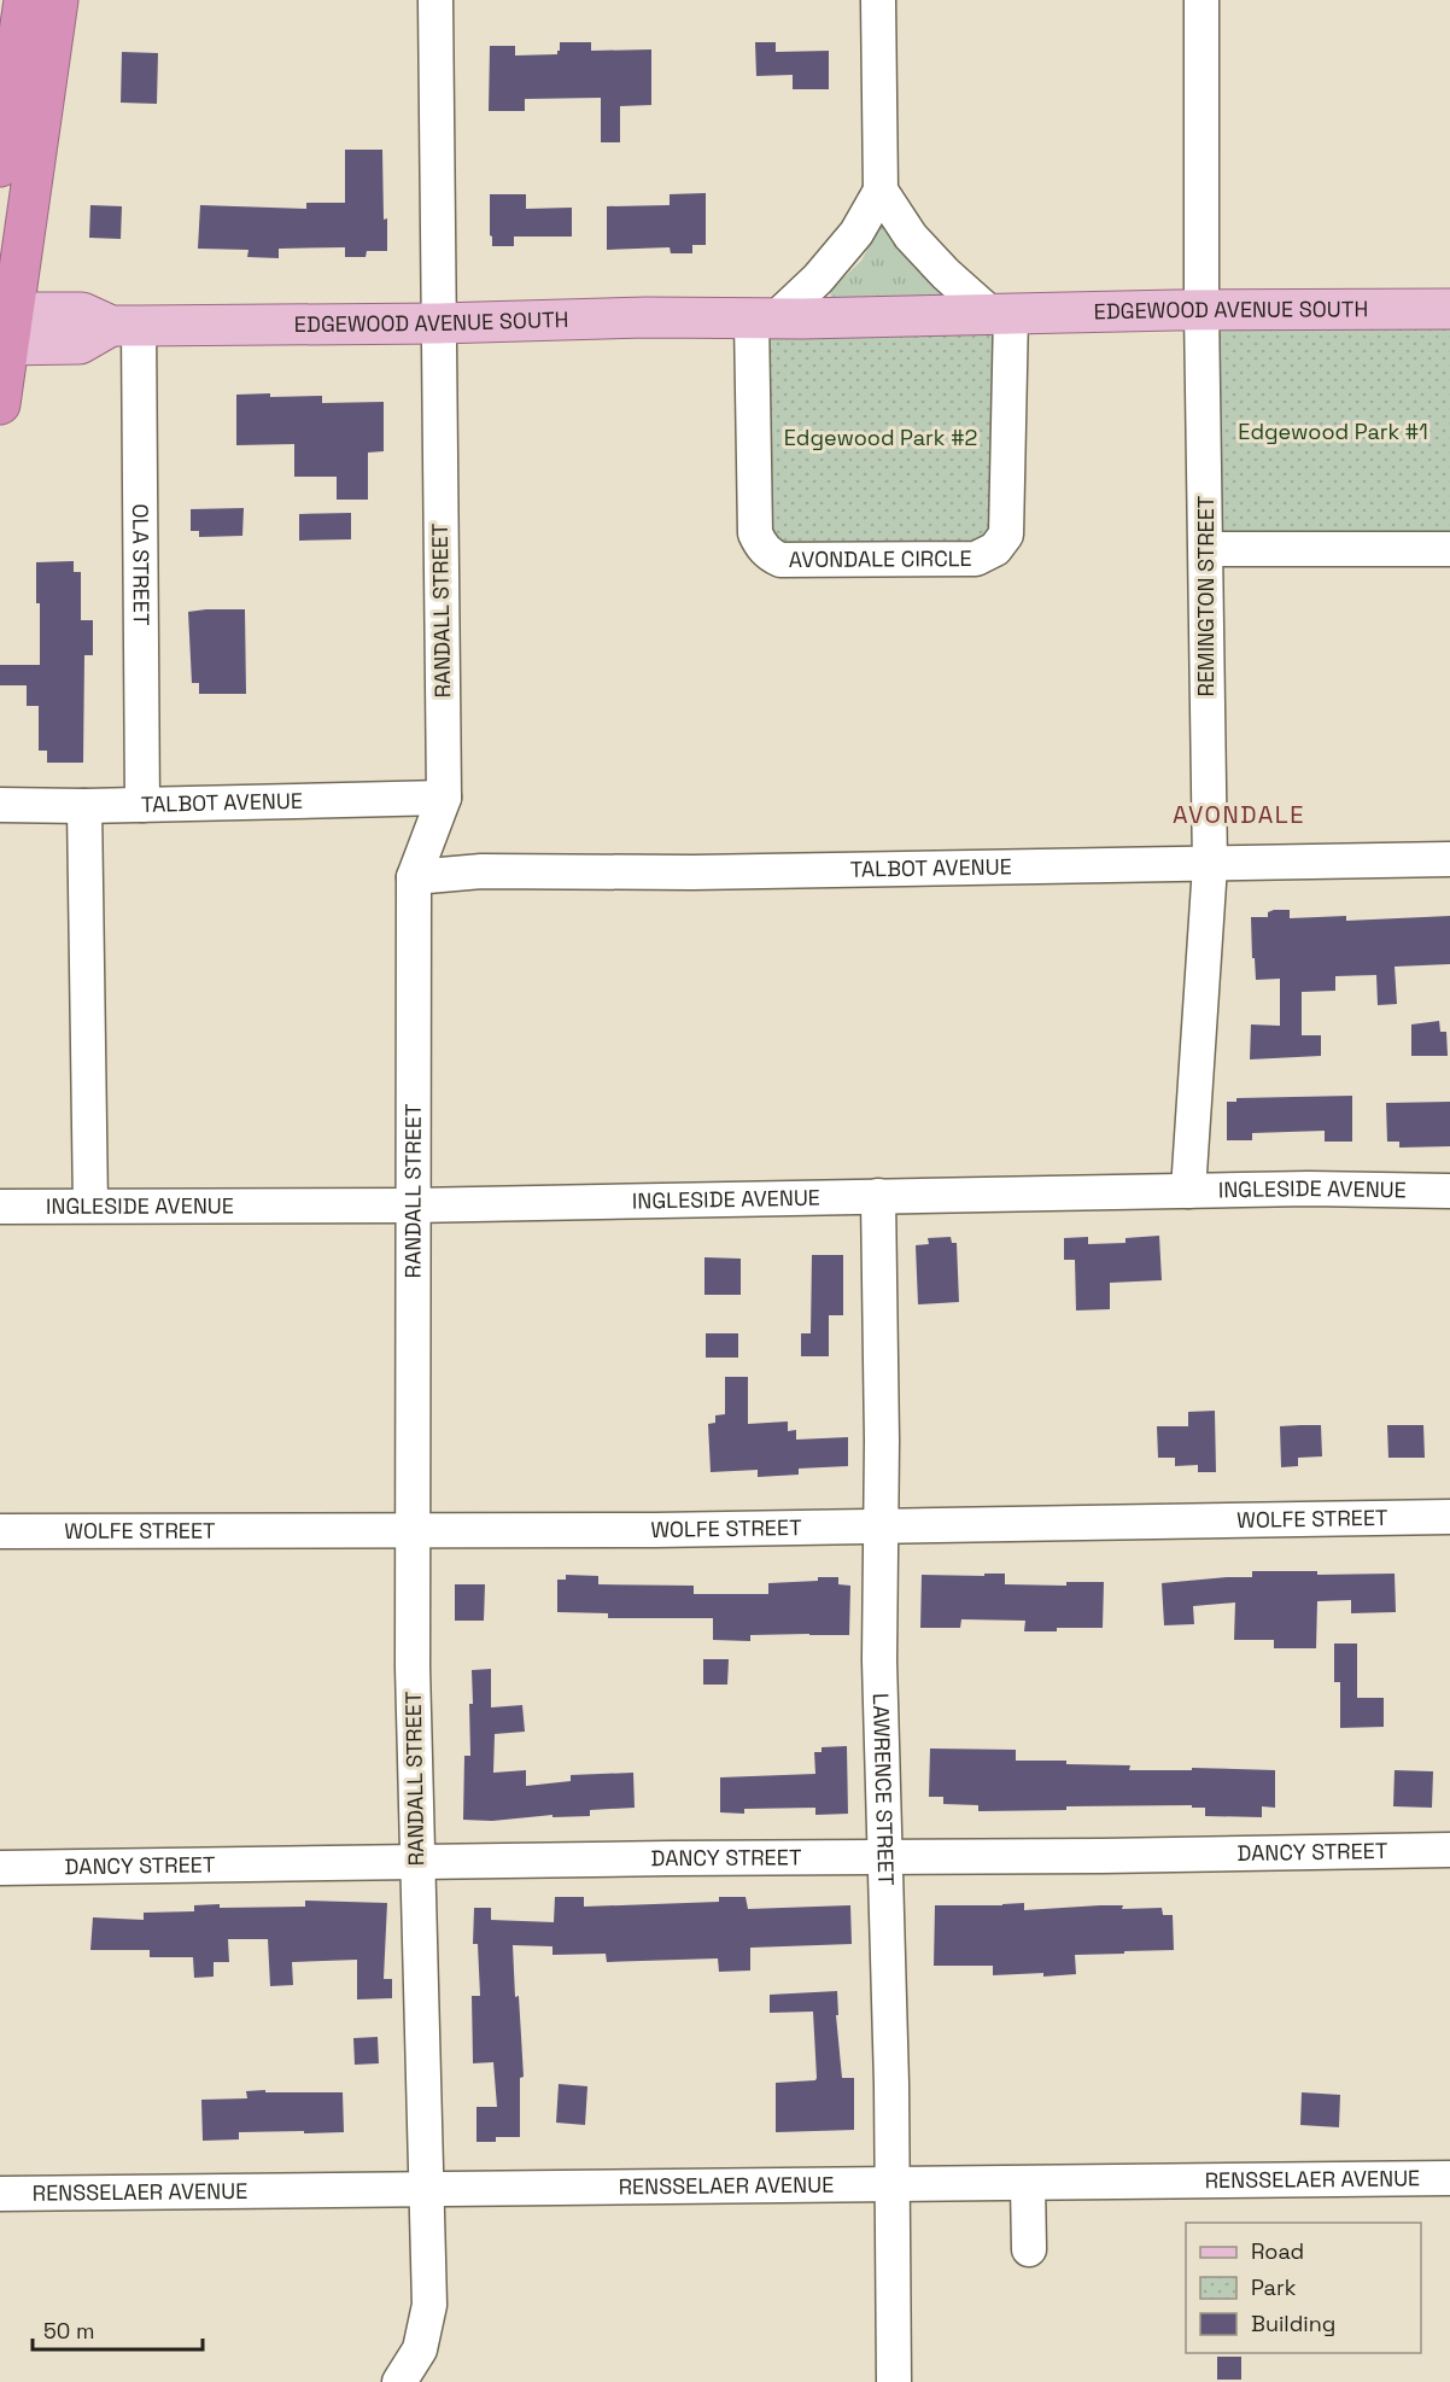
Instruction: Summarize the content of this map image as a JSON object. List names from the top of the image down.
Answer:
{
  "streets": {
    "main road": ["EDGEWOOD AVENUE SOUTH"],
    "street": [
      "AVONDALE CIRCLE",
      "OLA STREET",
      "REMINGTON STREET",
      "RANDALL STREET",
      "TALBOT AVENUE",
      "INGLESIDE AVENUE",
      "WOLFE STREET",
      "LAWRENCE STREET",
      "DANCY STREET",
      "RENSSELAER AVENUE"
    ]
  },
  "crossings": [
    ["EDGEWOOD AVENUE SOUTH", "AVONDALE CIRCLE"],
    ["EDGEWOOD AVENUE SOUTH", "OLA STREET"],
    ["EDGEWOOD AVENUE SOUTH", "REMINGTON STREET"],
    ["EDGEWOOD AVENUE SOUTH", "RANDALL STREET"],
    ["OLA STREET", "TALBOT AVENUE"],
    ["REMINGTON STREET", "TALBOT AVENUE"],
    ["REMINGTON STREET", "INGLESIDE AVENUE"],
    ["RANDALL STREET", "TALBOT AVENUE"],
    ["RANDALL STREET", "INGLESIDE AVENUE"],
    ["RANDALL STREET", "WOLFE STREET"],
    ["RANDALL STREET", "DANCY STREET"],
    ["RANDALL STREET", "RENSSELAER AVENUE"],
    ["INGLESIDE AVENUE", "LAWRENCE STREET"],
    ["WOLFE STREET", "LAWRENCE STREET"],
    ["LAWRENCE STREET", "DANCY STREET"],
    ["LAWRENCE STREET", "RENSSELAER AVENUE"]
  ],
  "districts": ["AVONDALE"],
  "parks": ["Edgewood Park #1", "Edgewood Park #2"],
  "legend": ["Road", "Park", "Building"],
  "scale_bar": "50 m"
}
